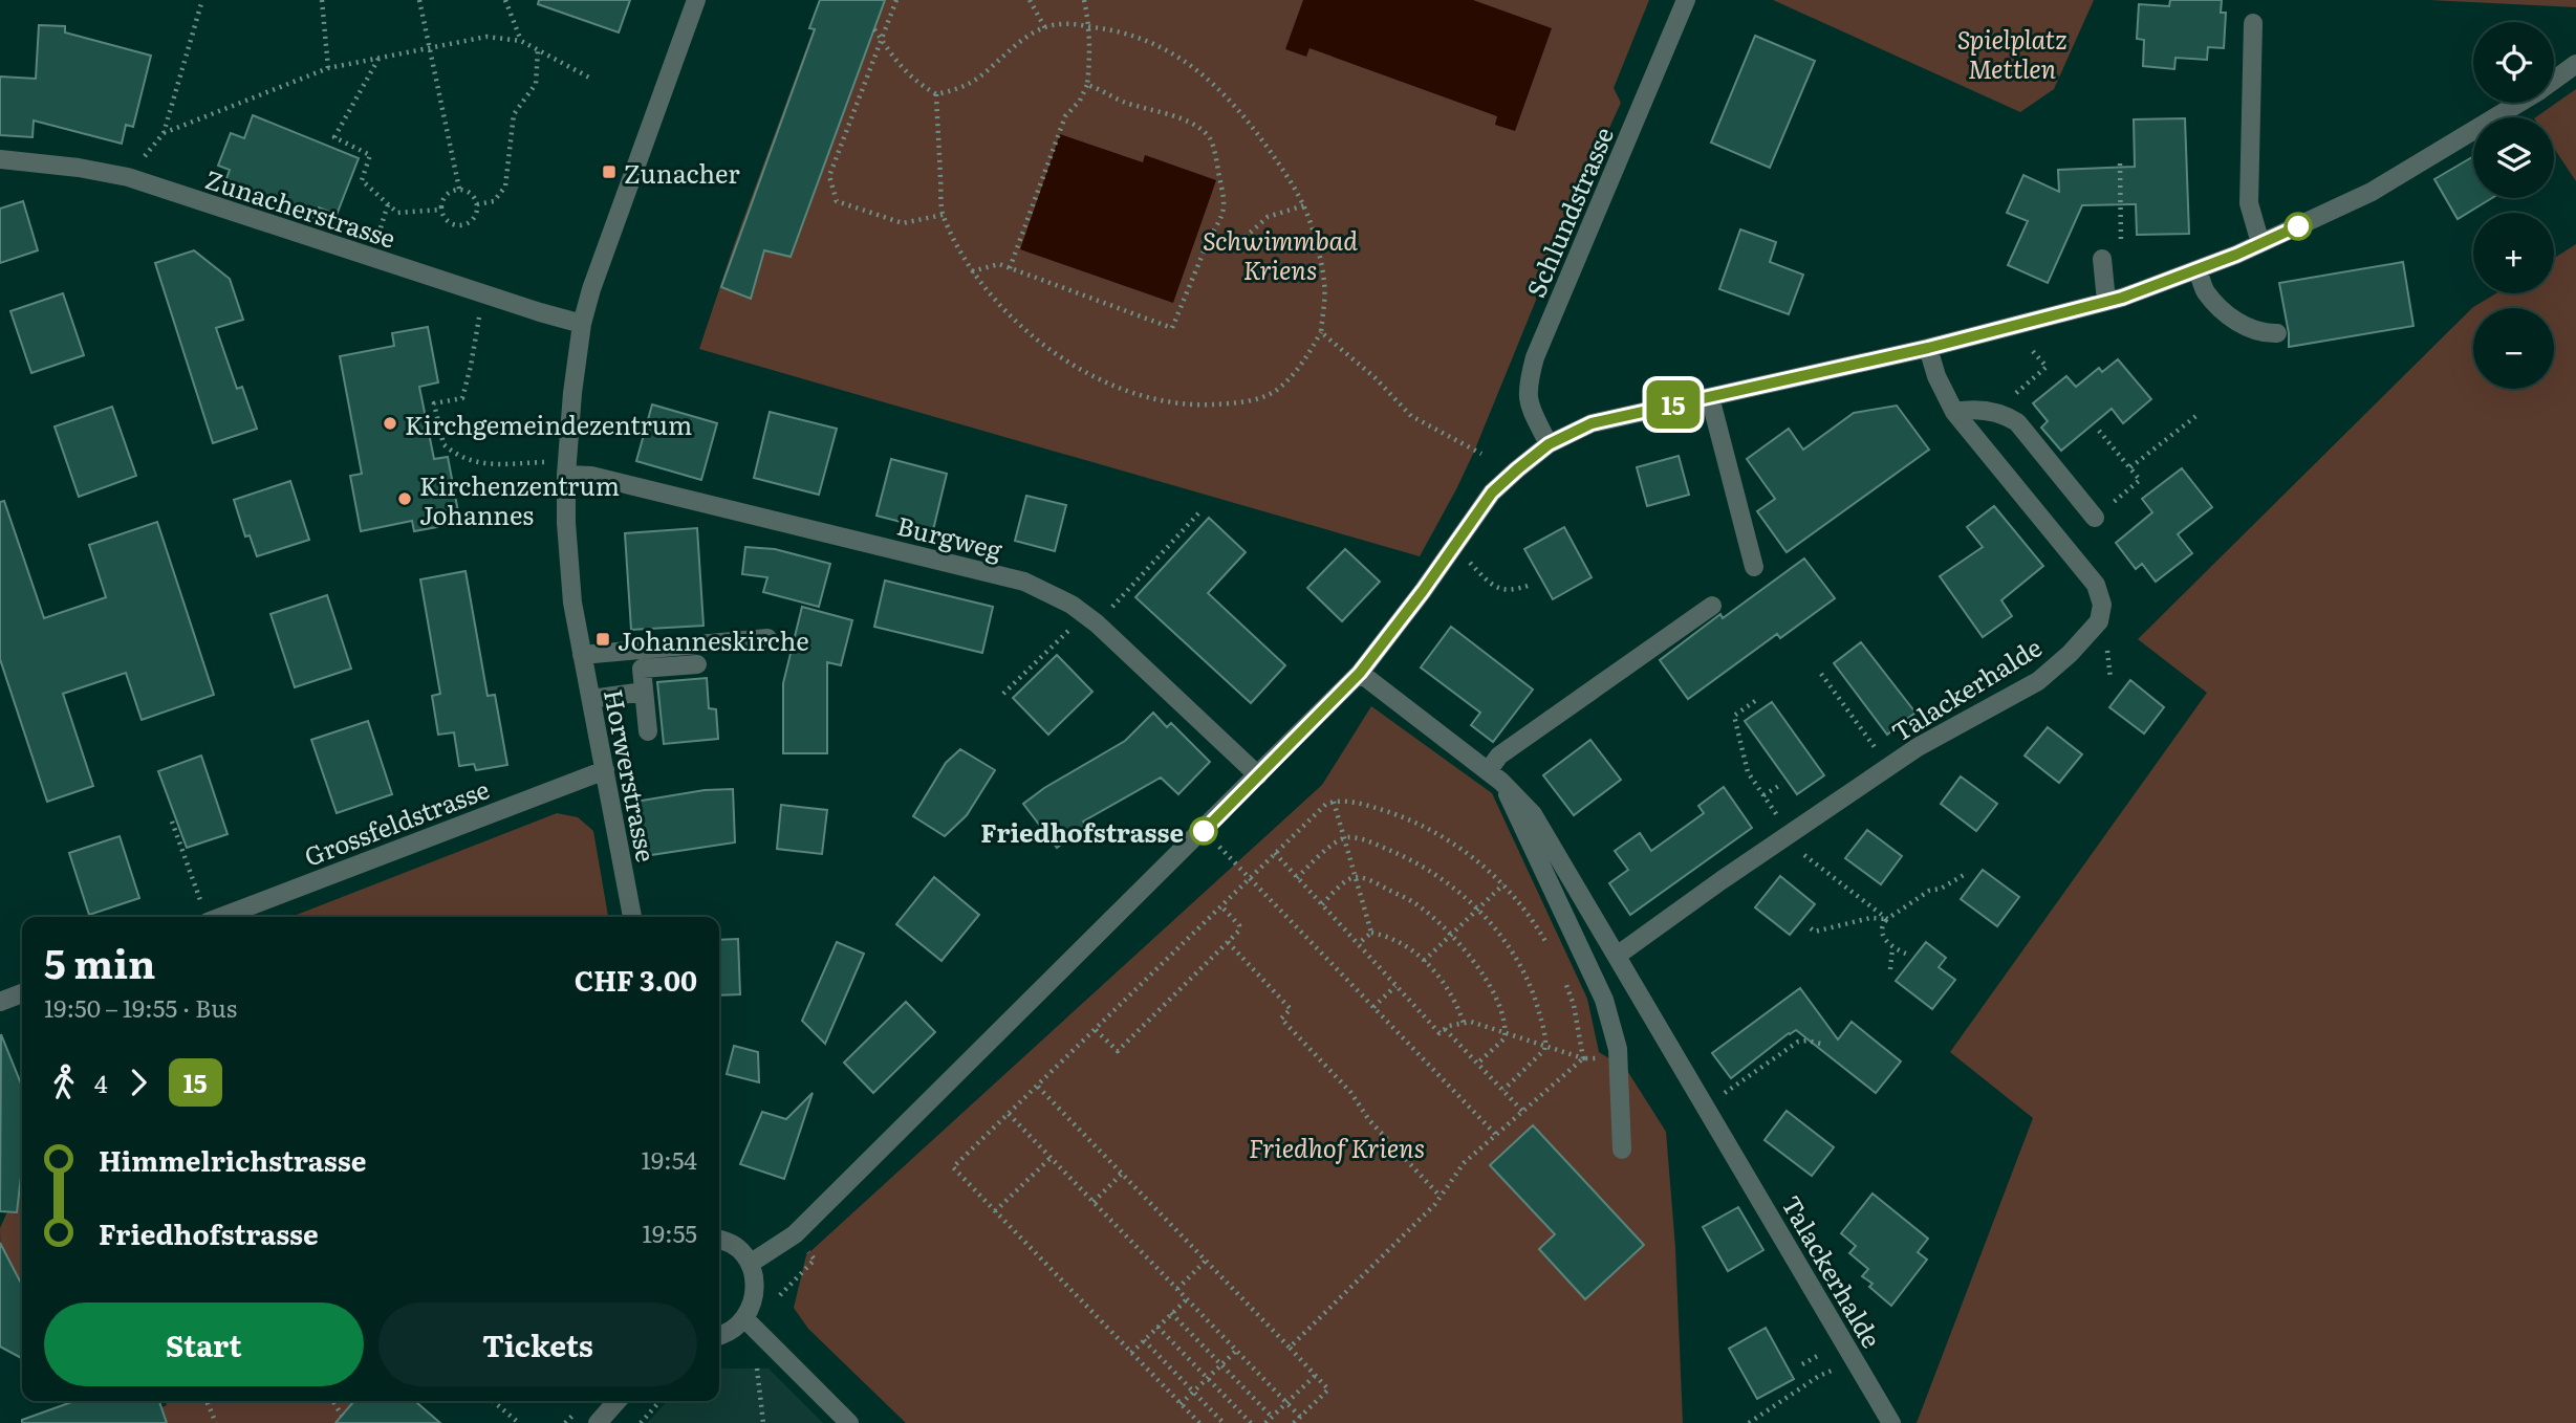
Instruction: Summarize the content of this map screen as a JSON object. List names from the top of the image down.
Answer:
{
  "streets": {
    "street": [
      "Zunacherstrasse",
      "Schlundstrasse",
      "Burgweg",
      "Talackerhalde",
      "Horwerstrasse",
      "Grossfeldstrasse"
    ]
  },
  "crossings": [
    ["Zunacherstrasse", "Horwerstrasse"],
    ["Burgweg", "Horwerstrasse"],
    ["Horwerstrasse", "Grossfeldstrasse"]
  ],
  "parks": ["Spielplatz Mettlen", "Schwimmbad Kriens", "Friedhof Kriens"],
  "places": {
    "transit": ["Zunacher", "Johanneskirche"],
    "other": ["Kirchgemeindezentrum", "Kirchenzentrum Johannes", "Friedhofstrasse"]
  },
  "lines": ["bus line 15"],
  "page": {
    "on_map": "15",
    "map_buttons": ["+", "−"],
    "heading": ["5 min", "19:50 – 19:55 · Bus", "CHF 3.00"],
    "legs": ["4", "15"],
    "list": [
      {
        "name": "Himmelrichstrasse",
        "value": "19:54"
      },
      {
        "name": "Friedhofstrasse",
        "value": "19:55"
      }
    ],
    "buttons": ["Start", "Tickets"]
  }
}
